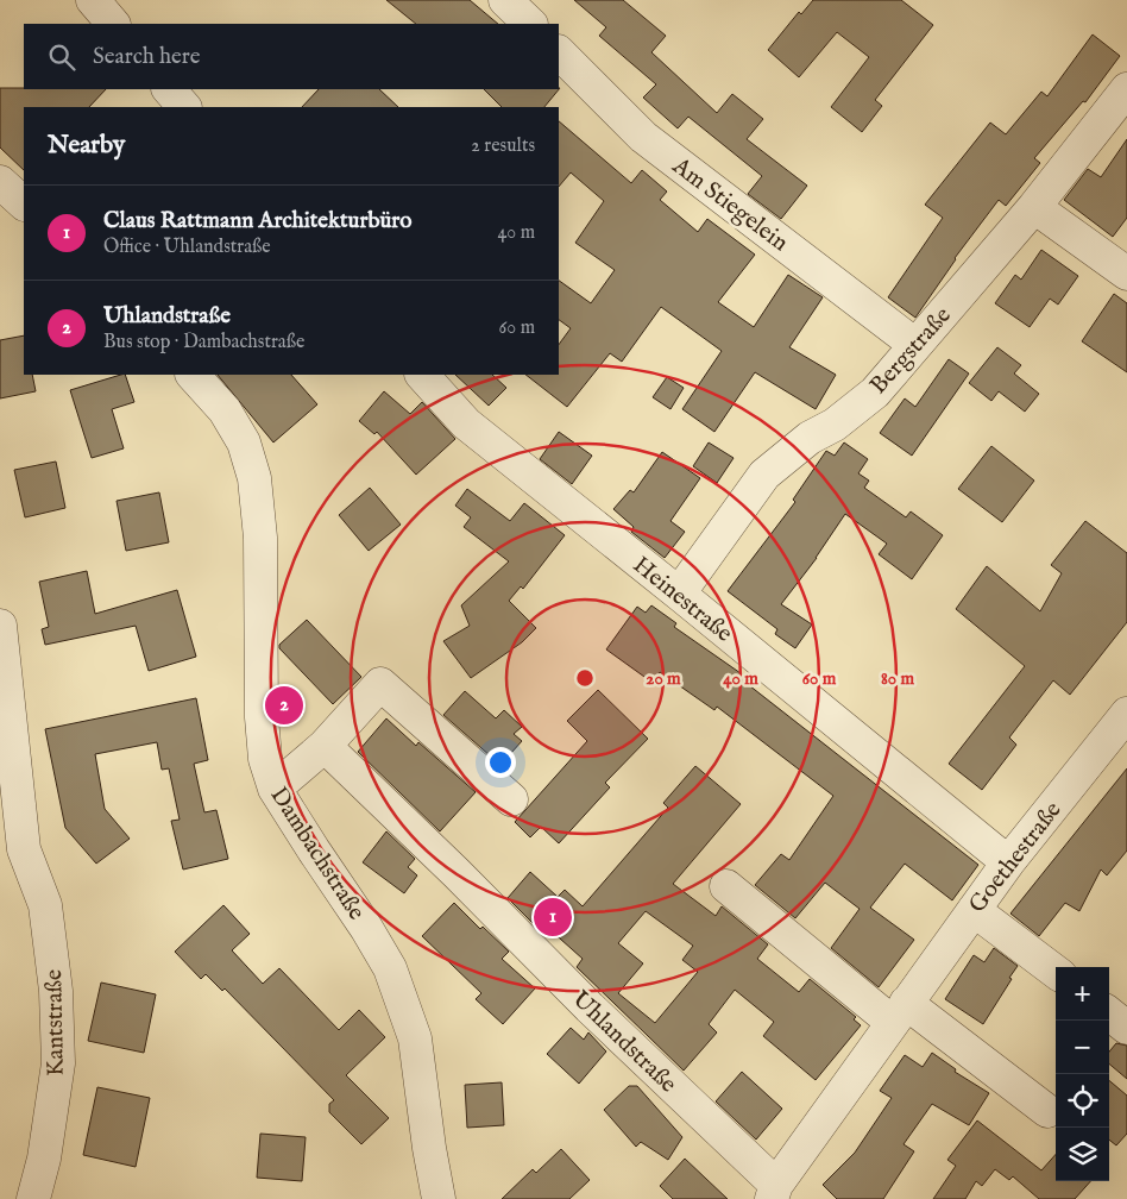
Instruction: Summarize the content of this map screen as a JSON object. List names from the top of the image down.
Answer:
{
  "streets": {
    "street": [
      "Am Stiegelein",
      "Bergstraße",
      "Heinestraße",
      "Dambachstraße",
      "Goethestraße",
      "Kantstraße",
      "Uhlandstraße"
    ]
  },
  "crossings": [
    ["Am Stiegelein", "Bergstraße"],
    ["Bergstraße", "Heinestraße"],
    ["Heinestraße", "Goethestraße"],
    ["Goethestraße", "Uhlandstraße"]
  ],
  "page": {
    "search": "Search here",
    "heading": ["Nearby", "2 results"],
    "list": [
      {
        "mark": "1",
        "name": "Claus Rattmann Architekturbüro",
        "note": "Office · Uhlandstraße",
        "value": "40 m"
      },
      {
        "mark": "2",
        "name": "Uhlandstraße",
        "note": "Bus stop · Dambachstraße",
        "value": "60 m"
      }
    ],
    "pins": ["2", "1"],
    "map_buttons": ["+", "−"]
  },
  "rings": [
    "20 m",
    "40 m",
    "60 m",
    "80 m"
  ]
}
